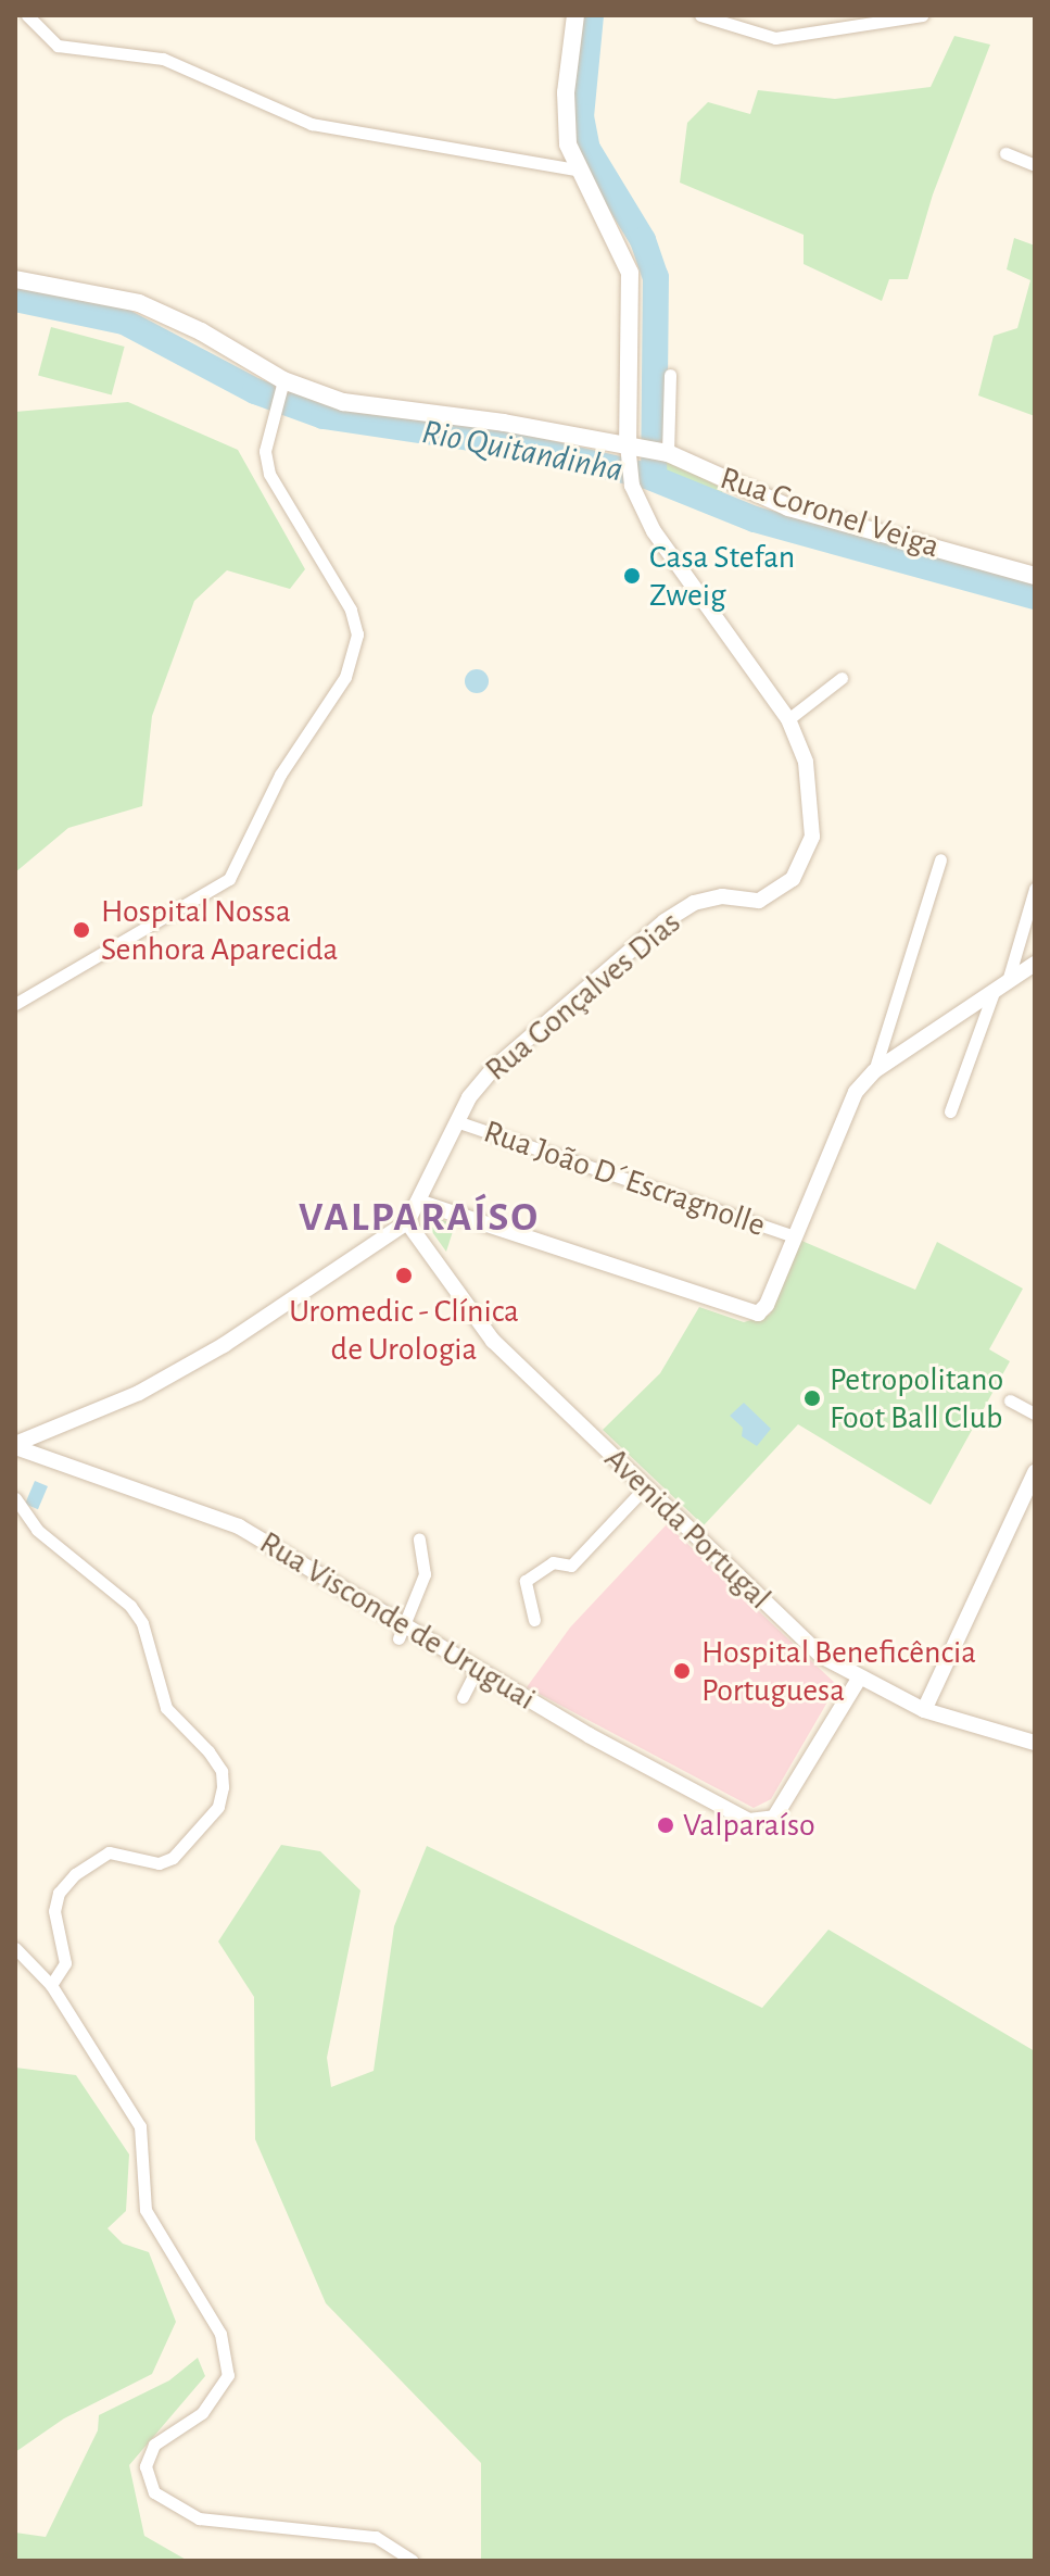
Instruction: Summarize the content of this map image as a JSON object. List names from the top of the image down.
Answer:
{
  "streets": {
    "main road": ["Rua Coronel Veiga"],
    "street": [
      "Rua Gonçalves Dias",
      "Rua João D´Escragnolle",
      "Avenida Portugal",
      "Rua Visconde de Uruguai"
    ]
  },
  "crossings": [
    ["Rua Coronel Veiga", "Rua Gonçalves Dias"],
    ["Rua Gonçalves Dias", "Rua João D´Escragnolle"],
    ["Rua Gonçalves Dias", "Avenida Portugal"],
    ["Rua Gonçalves Dias", "Rua Visconde de Uruguai"],
    ["Avenida Portugal", "Rua Visconde de Uruguai"]
  ],
  "districts": ["VALPARAÍSO"],
  "water": ["Rio Quitandinha"],
  "places": [
    "Casa Stefan Zweig",
    "Hospital Nossa Senhora Aparecida",
    "Uromedic - Clínica de Urologia",
    "Petropolitano Foot Ball Club",
    "Hospital Beneficência Portuguesa",
    "Valparaíso"
  ]
}
